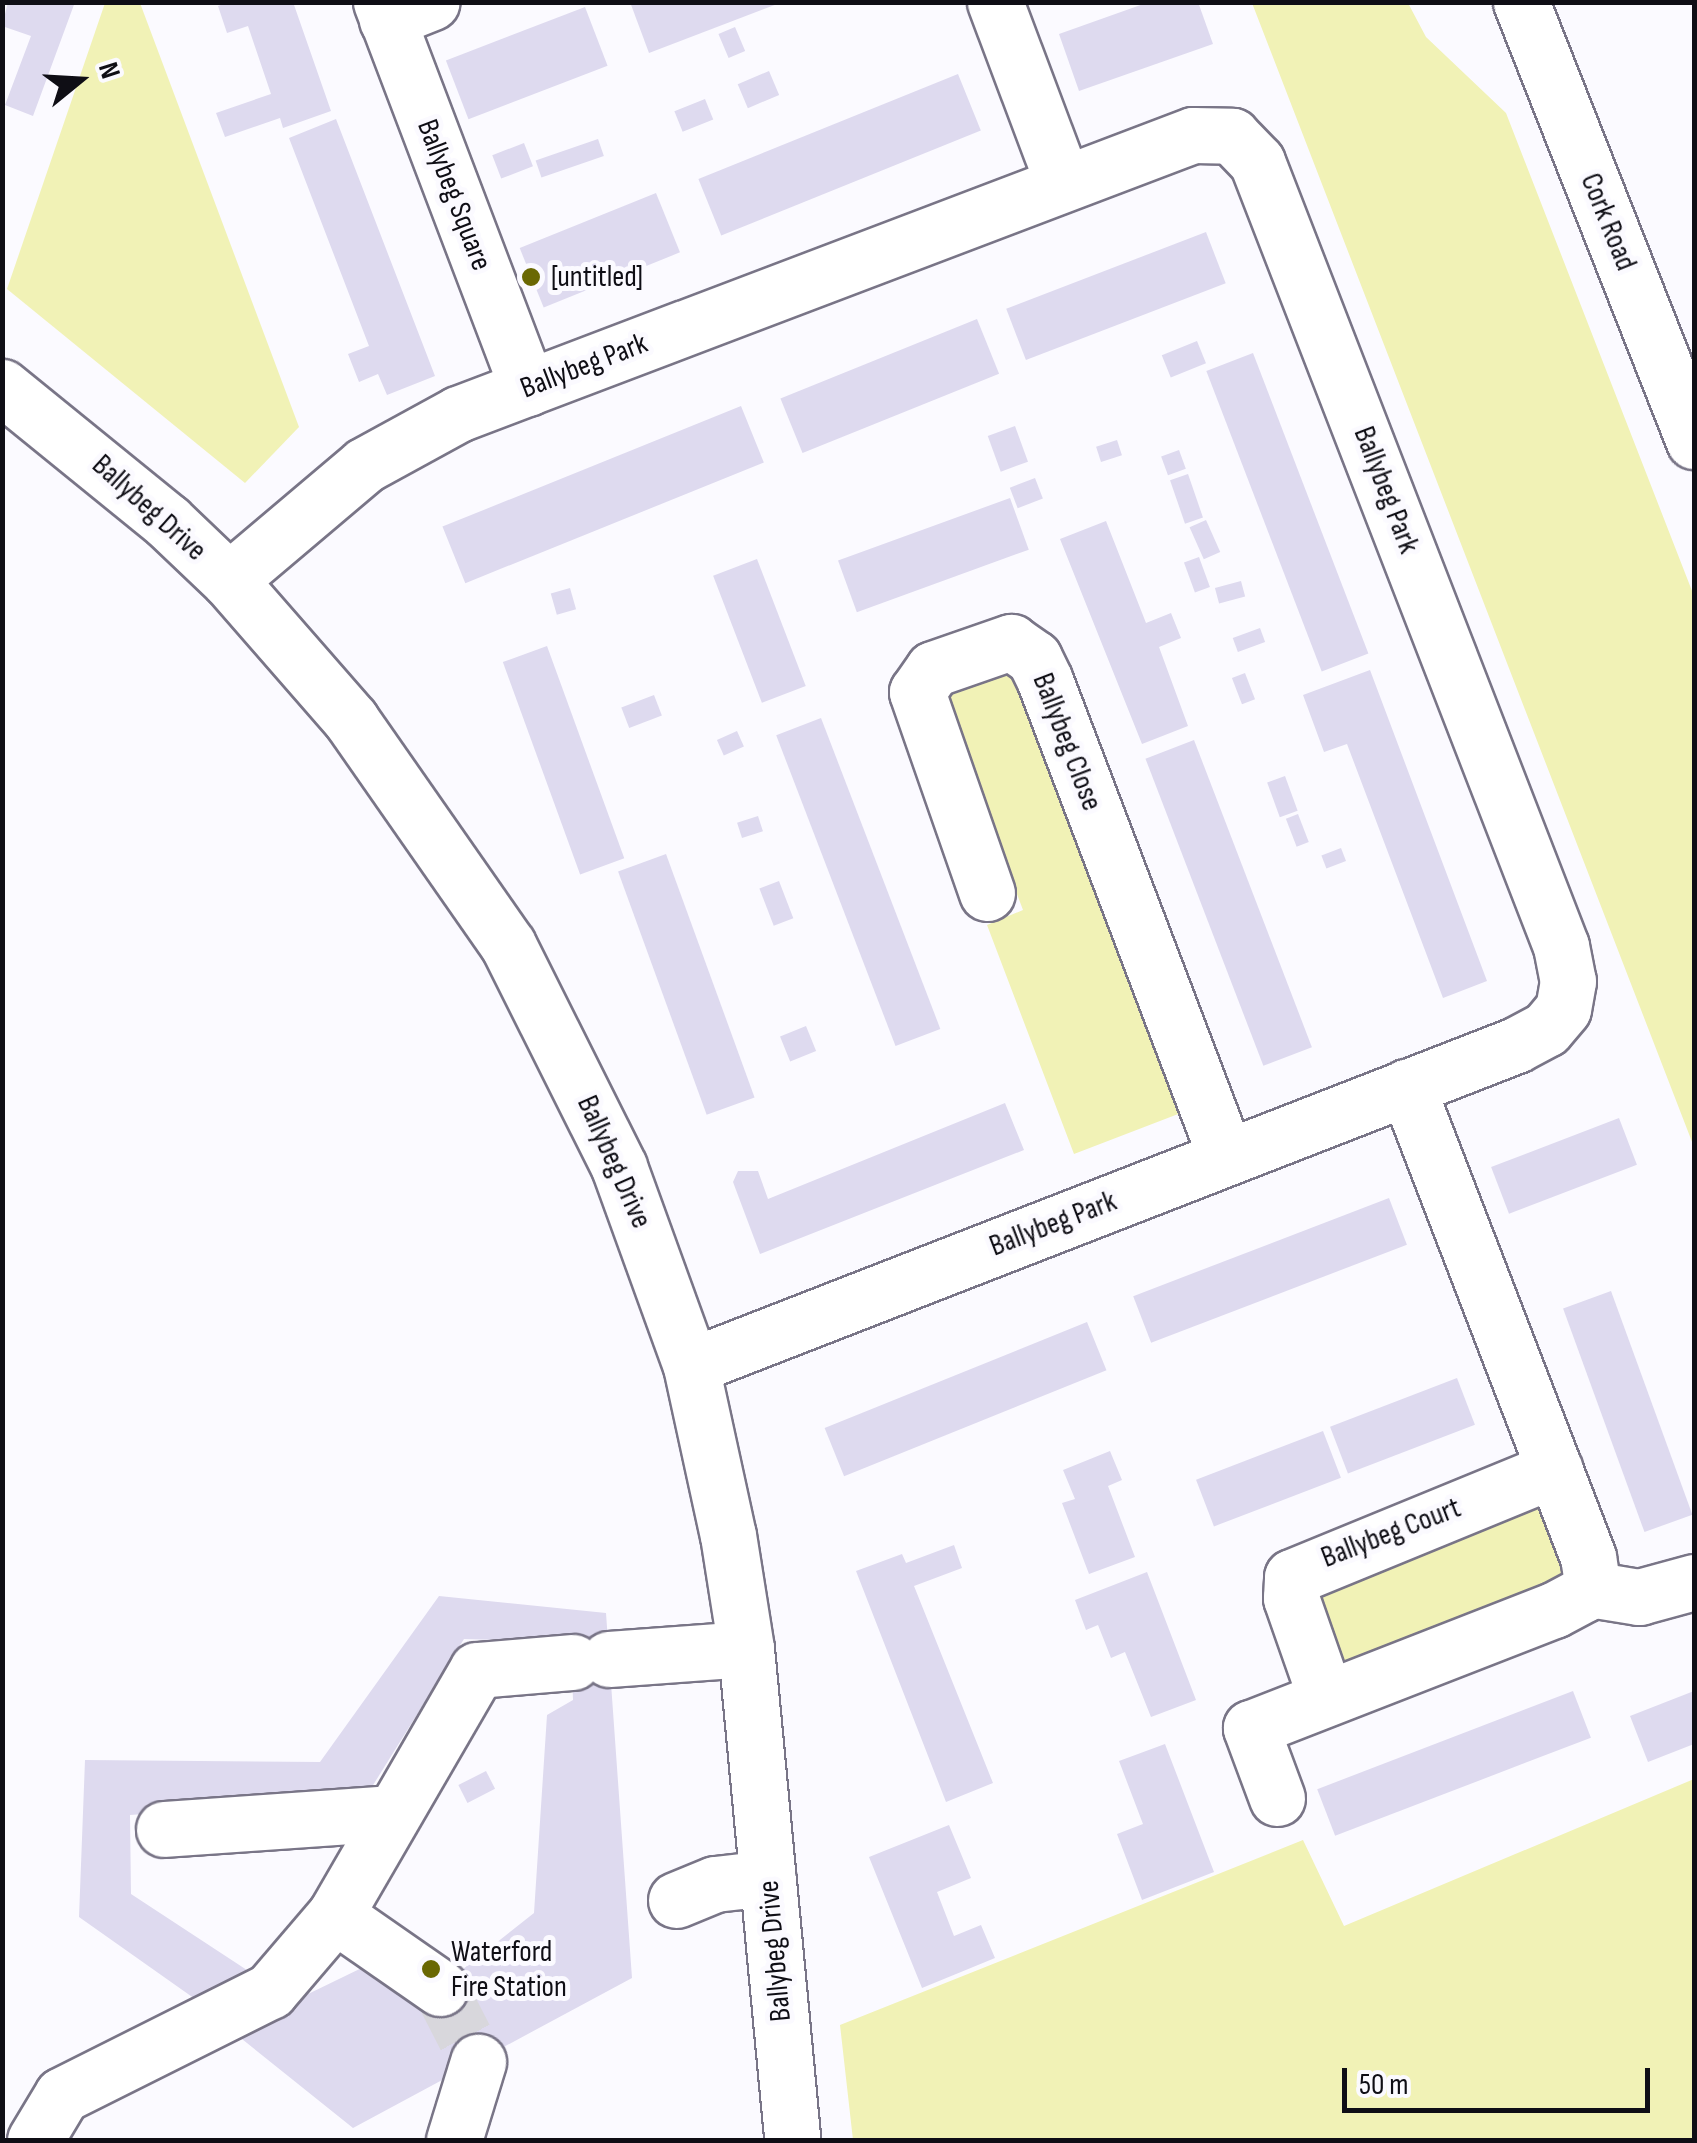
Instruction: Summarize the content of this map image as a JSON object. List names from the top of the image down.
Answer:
{
  "streets": {
    "street": [
      "Ballybeg Square",
      "Cork Road",
      "Ballybeg Park",
      "Ballybeg Drive",
      "Ballybeg Close",
      "Ballybeg Court"
    ]
  },
  "crossings": [
    ["Ballybeg Square", "Ballybeg Park"],
    ["Ballybeg Park", "Ballybeg Drive"],
    ["Ballybeg Park", "Ballybeg Close"]
  ],
  "places": ["[untitled]", "Waterford Fire Station"],
  "scale_bar": "50 m",
  "north": "right"
}
